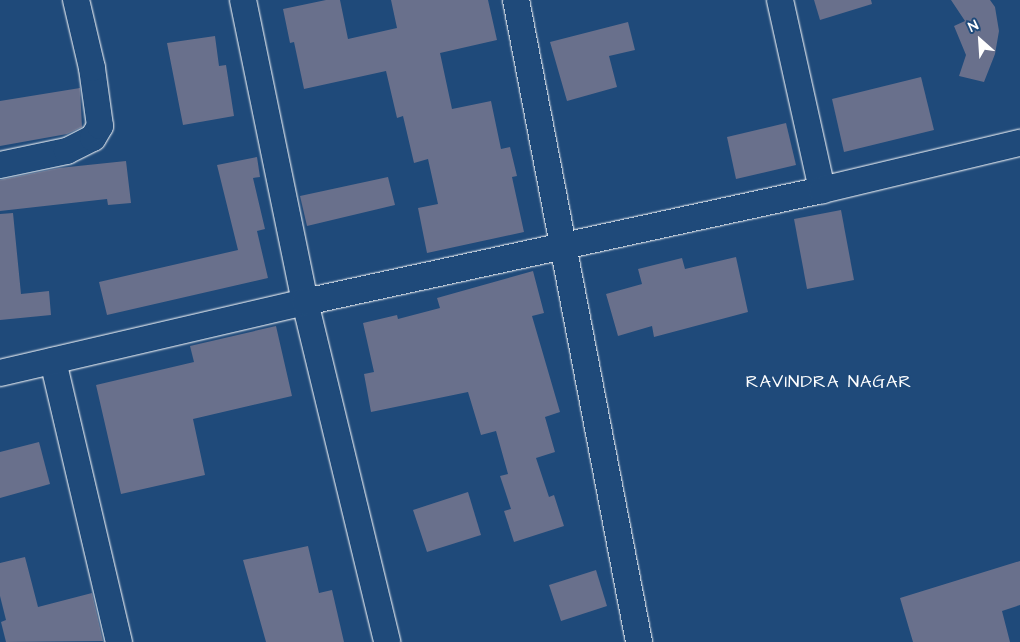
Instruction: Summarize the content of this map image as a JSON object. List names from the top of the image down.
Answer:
{
  "districts": ["RAVINDRA NAGAR"],
  "north": "top left"
}
